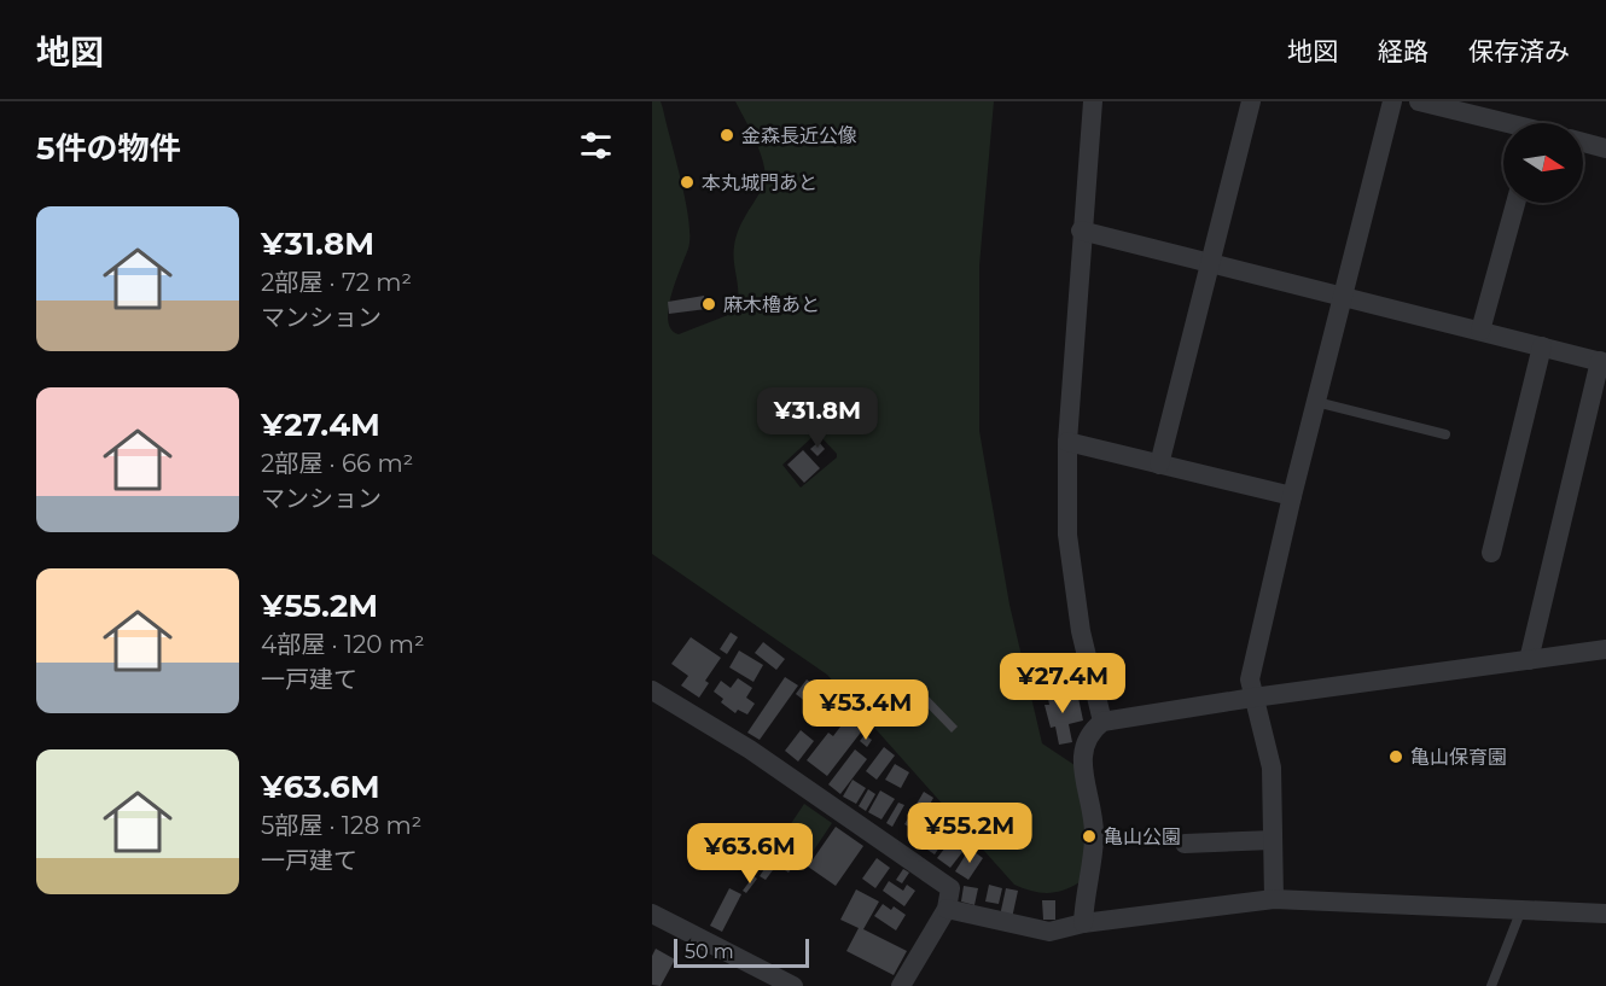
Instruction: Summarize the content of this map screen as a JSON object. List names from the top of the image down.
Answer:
{
  "places": [
    "金森長近公像",
    "本丸城門あと",
    "麻木櫓あと",
    "亀山保育園",
    "亀山公園"
  ],
  "scale_bar": "50 m",
  "north": "right",
  "page": {
    "header": "地図",
    "nav": ["地図", "経路", "保存済み"],
    "heading": "5件の物件",
    "list": [
      {
        "name": "¥31.8M",
        "note": "2部屋 · 72 m² · マンション"
      },
      {
        "name": "¥27.4M",
        "note": "2部屋 · 66 m² · マンション"
      },
      {
        "name": "¥55.2M",
        "note": "4部屋 · 120 m² · 一戸建て"
      },
      {
        "name": "¥63.6M",
        "note": "5部屋 · 128 m² · 一戸建て"
      }
    ],
    "price": [
      "¥31.8M",
      "¥27.4M",
      "¥53.4M",
      "¥55.2M",
      "¥63.6M"
    ],
    "scale": "50 m"
  }
}
